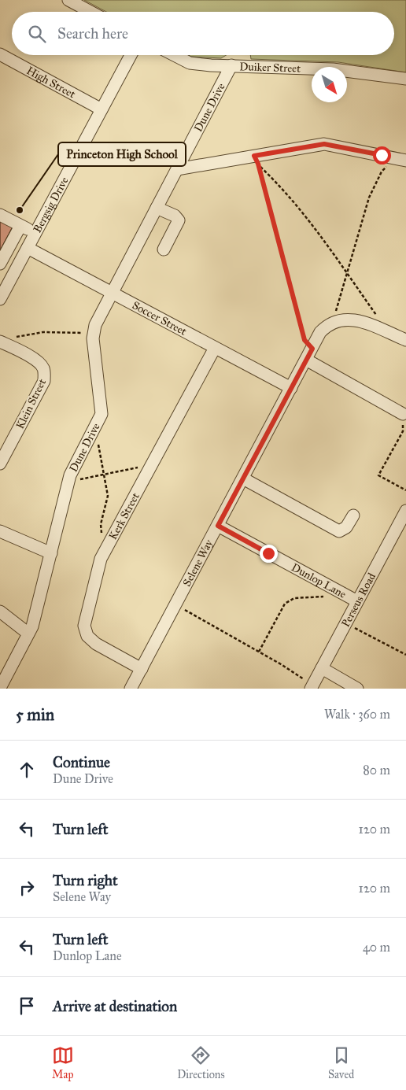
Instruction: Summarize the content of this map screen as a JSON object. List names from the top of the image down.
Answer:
{
  "streets": {
    "street": [
      "Duiker Street",
      "High Street",
      "Dune Drive",
      "Bergsig Drive",
      "Soccer Street",
      "Klein Street",
      "Kerk Street",
      "Selene Way",
      "Dunlop Lane",
      "Perseus Road"
    ]
  },
  "crossings": [
    ["Duiker Street", "Dune Drive"],
    ["High Street", "Bergsig Drive"],
    ["Dune Drive", "Soccer Street"],
    ["Bergsig Drive", "Soccer Street"],
    ["Soccer Street", "Kerk Street"],
    ["Soccer Street", "Selene Way"],
    ["Kerk Street", "Selene Way"],
    ["Selene Way", "Dunlop Lane"],
    ["Dunlop Lane", "Perseus Road"]
  ],
  "places": ["Princeton High School"],
  "north": "bottom right",
  "page": {
    "search": "Search here",
    "heading": ["5 min", "Walk · 360 m"],
    "list": [
      ["Continue", "Dune Drive", "80 m"],
      ["Turn left", "120 m"],
      ["Turn right", "Selene Way", "120 m"],
      ["Turn left", "Dunlop Lane", "40 m"],
      "Arrive at destination"
    ],
    "nav": ["Map", "Directions", "Saved"]
  }
}
